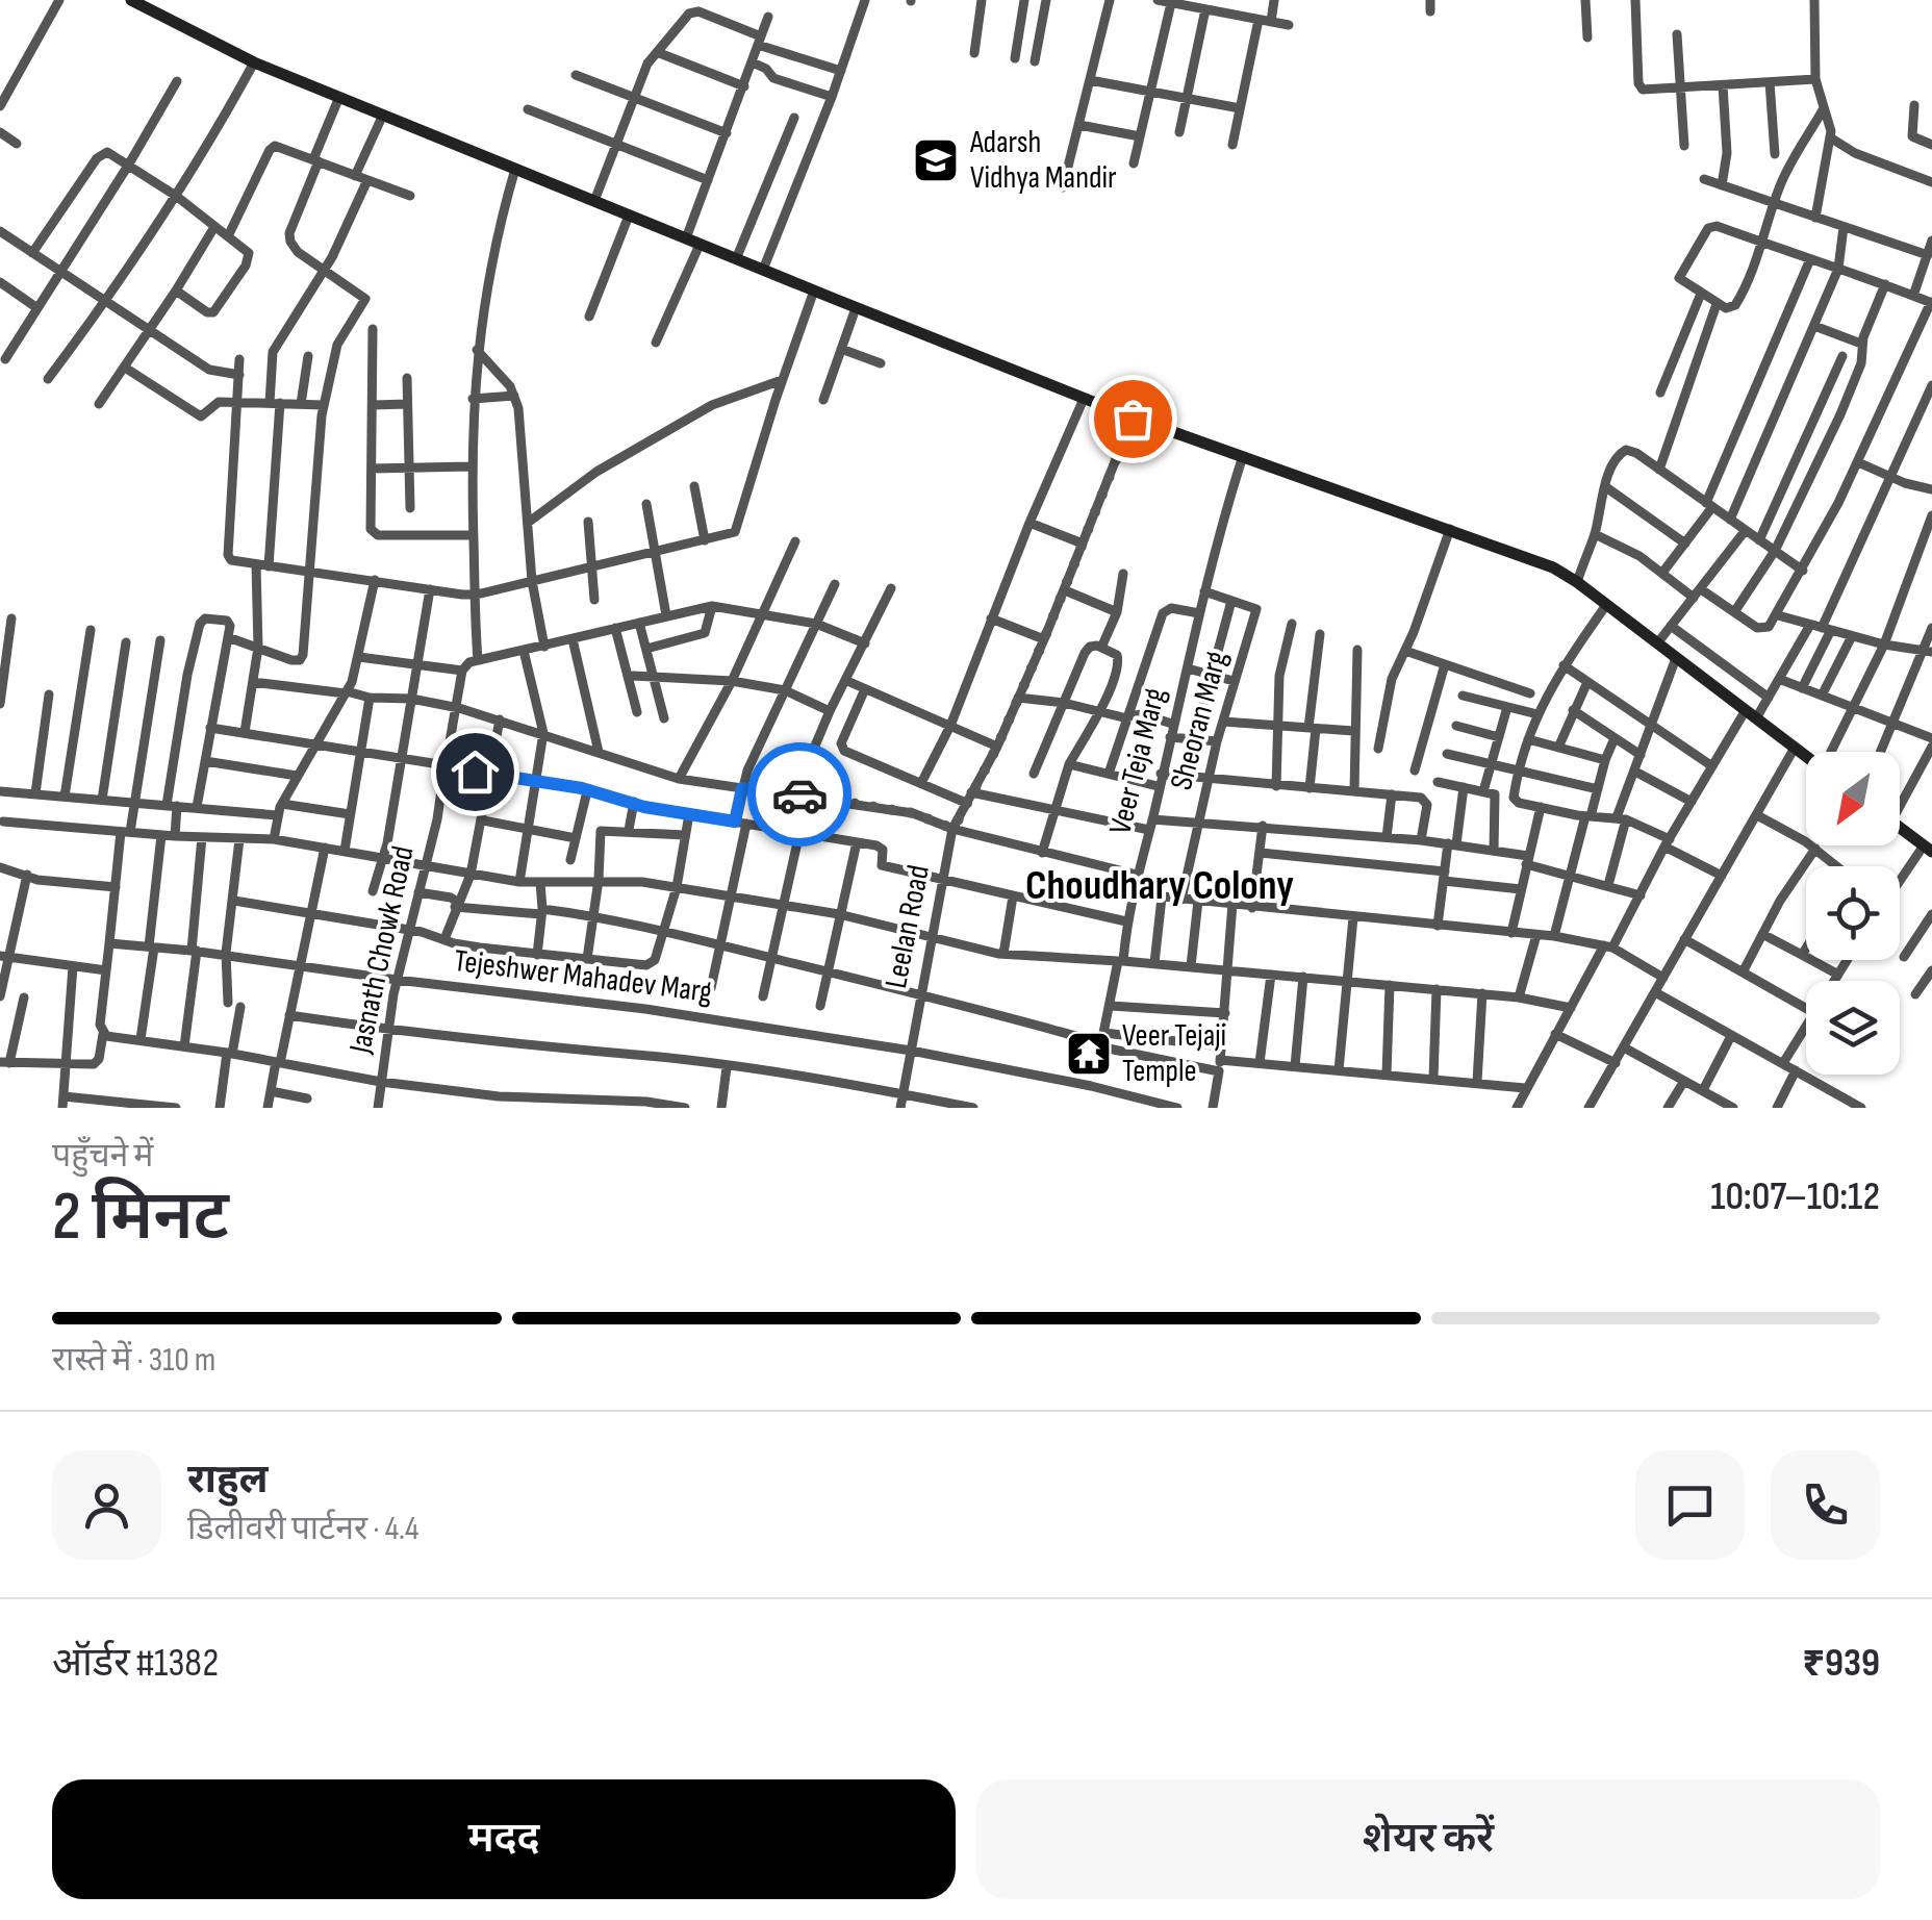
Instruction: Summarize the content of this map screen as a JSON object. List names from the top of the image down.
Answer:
{
  "streets": {
    "street": [
      "Sheoran Marg",
      "Veer Teja Marg",
      "Leelan Road",
      "Jasnath Chowk Road",
      "Tejeshwer Mahadev Marg"
    ]
  },
  "crossings": [
    ["Veer Teja Marg", "Jasnath Chowk Road"],
    ["Leelan Road", "Jasnath Chowk Road"],
    ["Leelan Road", "Tejeshwer Mahadev Marg"],
    ["Jasnath Chowk Road", "Tejeshwer Mahadev Marg"]
  ],
  "districts": ["Choudhary Colony"],
  "places": {
    "school or university": ["Adarsh Vidhya Mandir"],
    "temple": ["Veer Tejaji Temple"]
  },
  "north": "bottom left",
  "page": {
    "heading": ["2 मिनट", "पहुँचने में", "10:07–10:12"],
    "panel": [
      "राहुल",
      "डिलीवरी पार्टनर · 4.4",
      "ऑर्डर #1382",
      "₹939"
    ],
    "bar": "रास्ते में · 310 m",
    "buttons": ["मदद", "शेयर करें"]
  }
}
